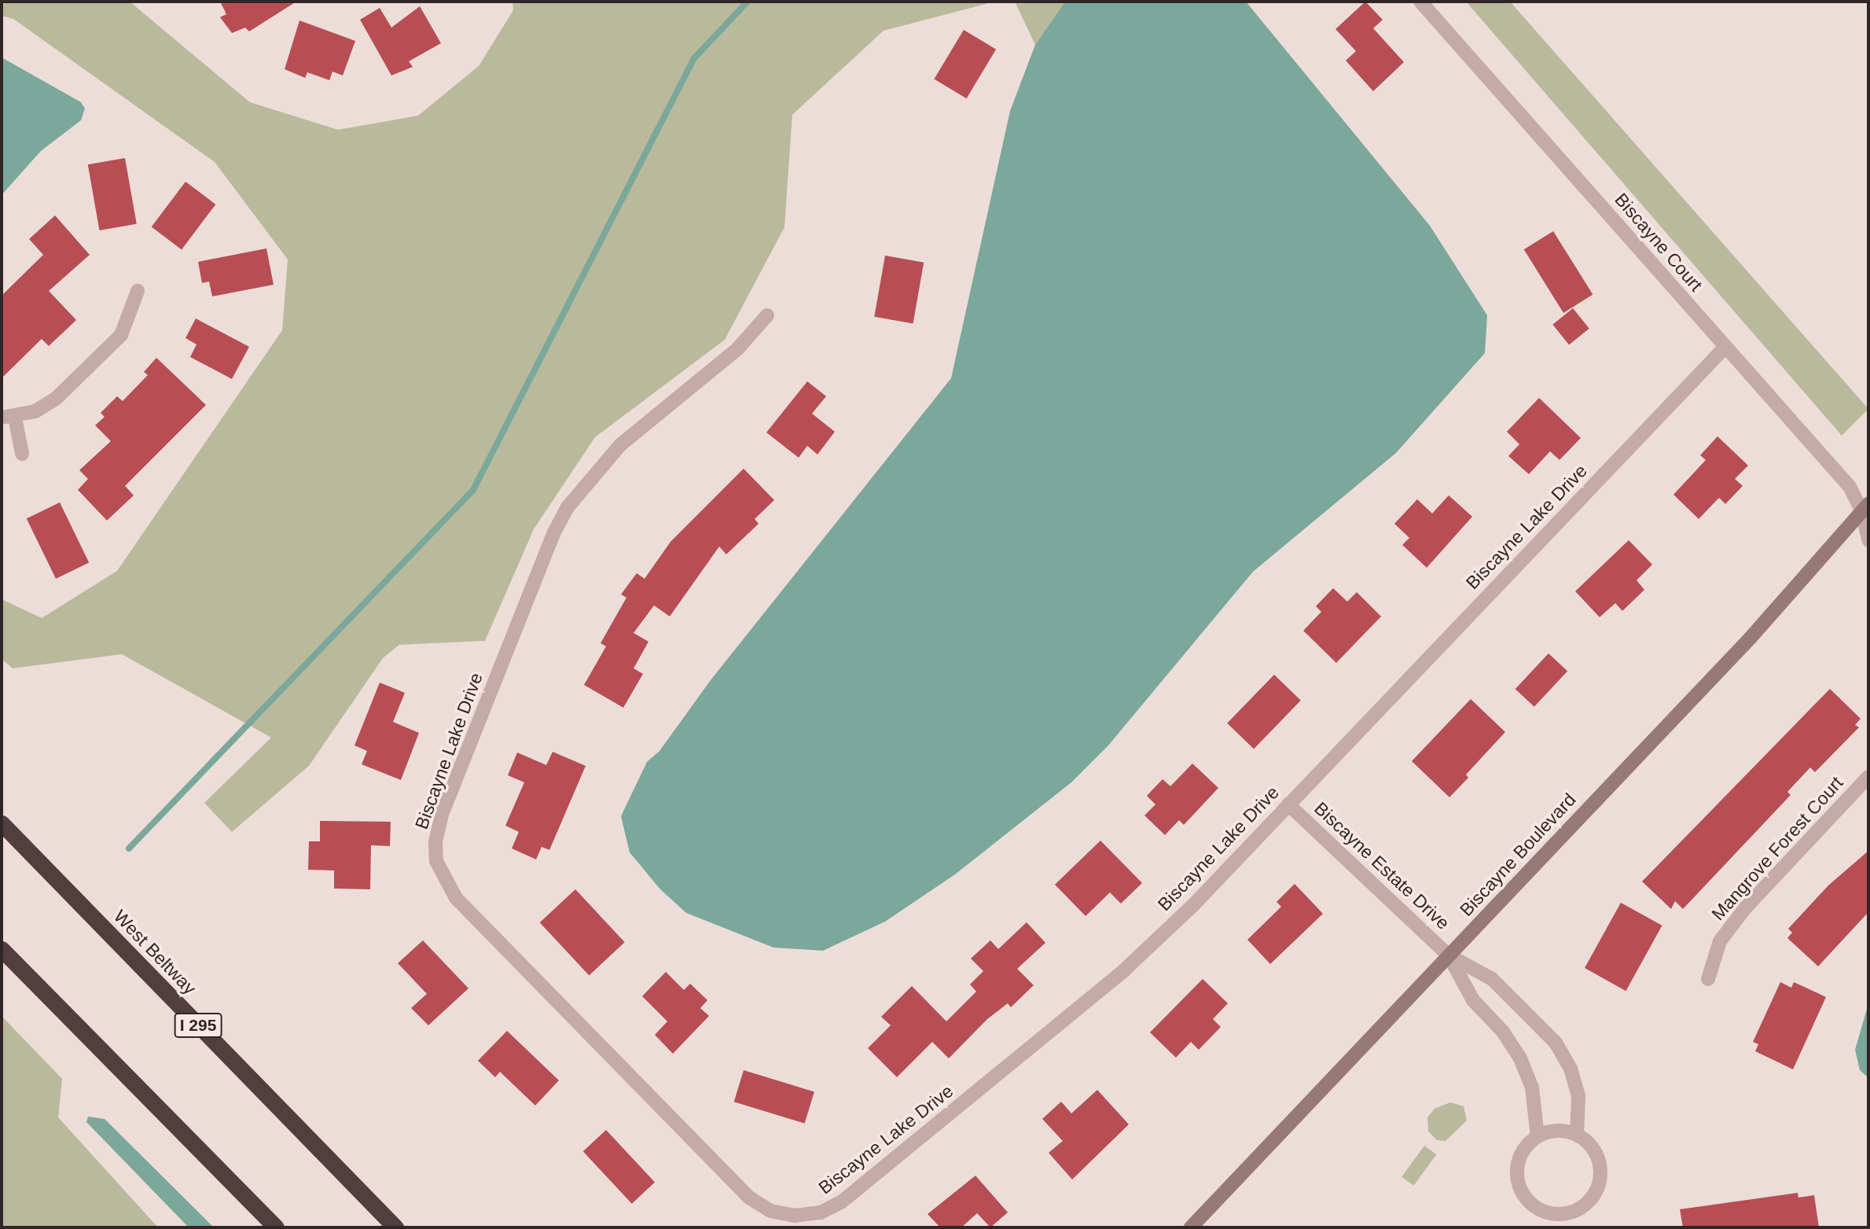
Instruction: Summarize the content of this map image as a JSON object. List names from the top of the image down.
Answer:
{
  "streets": {
    "highway": ["West Beltway", "I 295"],
    "street": [
      "Biscayne Court",
      "Biscayne Lake Drive",
      "Mangrove Forest Court",
      "Biscayne Boulevard",
      "Biscayne Estate Drive"
    ]
  },
  "crossings": [
    ["Biscayne Court", "Biscayne Lake Drive"],
    ["Biscayne Court", "Biscayne Boulevard"],
    ["Biscayne Lake Drive", "Biscayne Estate Drive"],
    ["Biscayne Boulevard", "Biscayne Estate Drive"]
  ]
}
